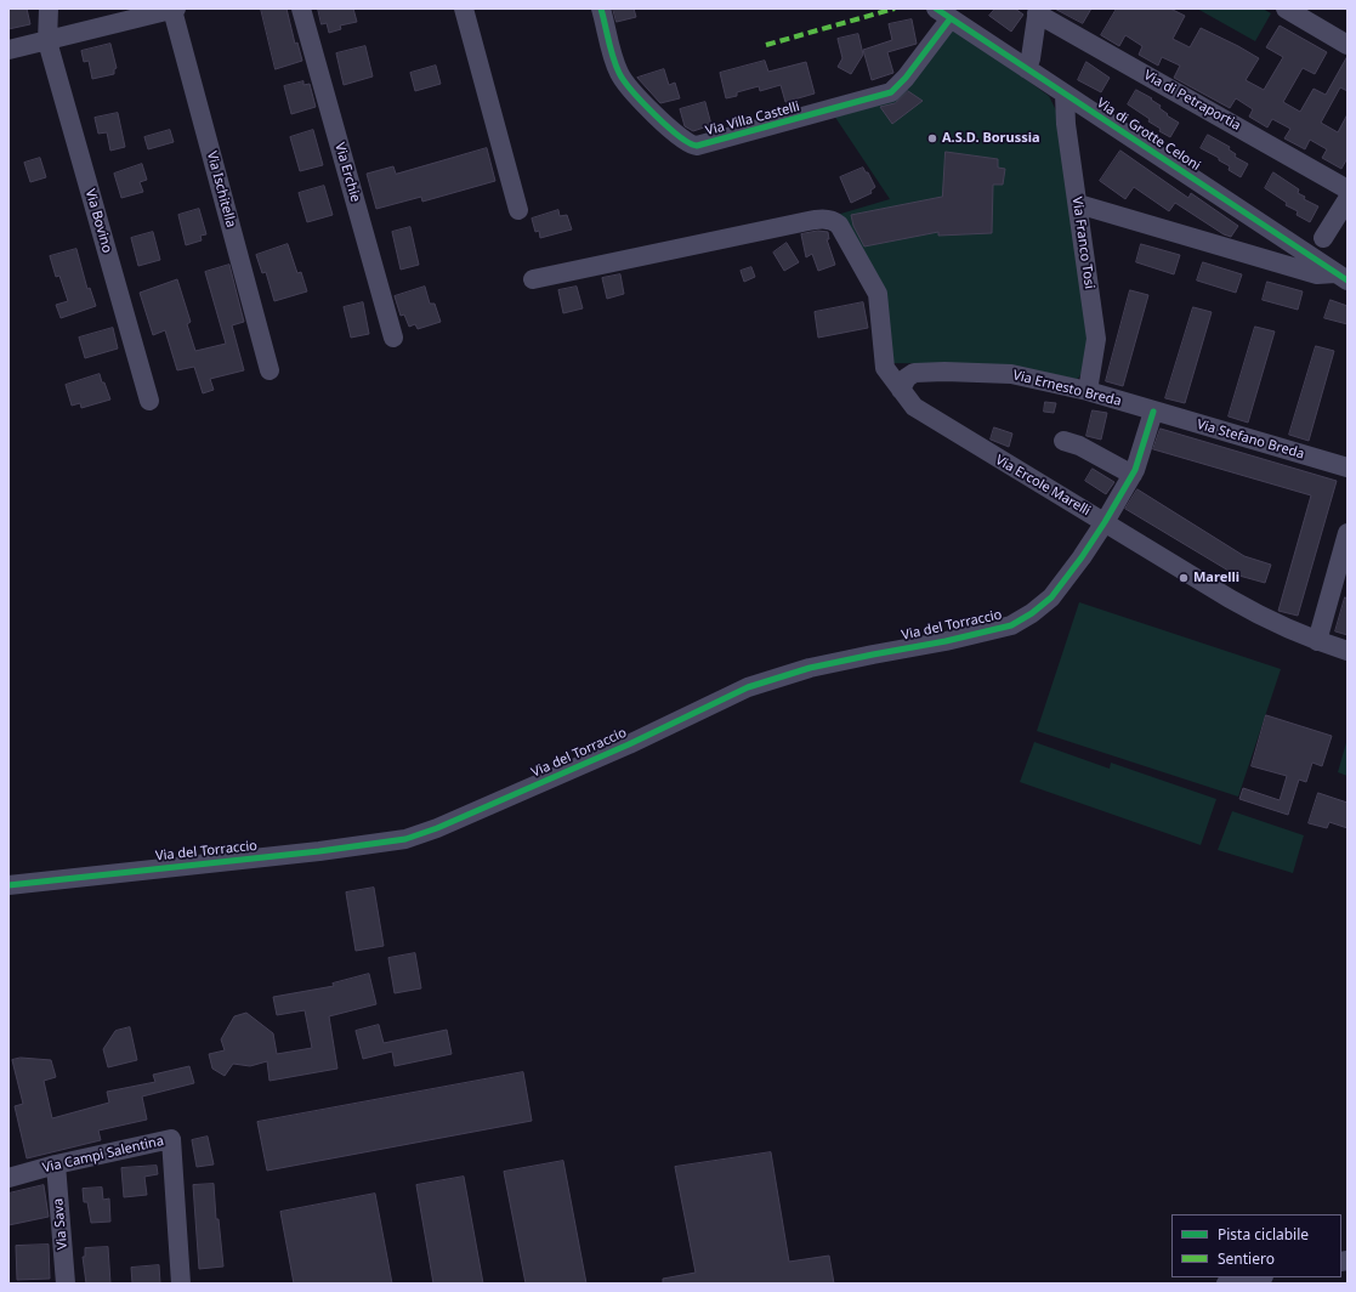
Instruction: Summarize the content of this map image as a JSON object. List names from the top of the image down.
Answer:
{
  "streets": {
    "street": [
      "Via di Petraportia",
      "Via Villa Castelli",
      "Via di Grotte Celoni",
      "Via Erchie",
      "Via Ischitella",
      "Via Bovino",
      "Via Franco Tosi",
      "Via Ernesto Breda",
      "Via Stefano Breda",
      "Via Ercole Marelli",
      "Via del Torraccio",
      "Via Campi Salentina",
      "Via Sava"
    ]
  },
  "crossings": [
    ["Via Villa Castelli", "Via di Grotte Celoni"],
    ["Via di Grotte Celoni", "Via Franco Tosi"],
    ["Via Franco Tosi", "Via Ernesto Breda"],
    ["Via Ernesto Breda", "Via Stefano Breda"],
    ["Via Ernesto Breda", "Via Ercole Marelli"],
    ["Via Ernesto Breda", "Via del Torraccio"],
    ["Via Stefano Breda", "Via del Torraccio"],
    ["Via Ercole Marelli", "Via del Torraccio"],
    ["Via Campi Salentina", "Via Sava"]
  ],
  "places": ["A.S.D. Borussia", "Marelli"],
  "legend": ["Pista ciclabile", "Sentiero"]
}
